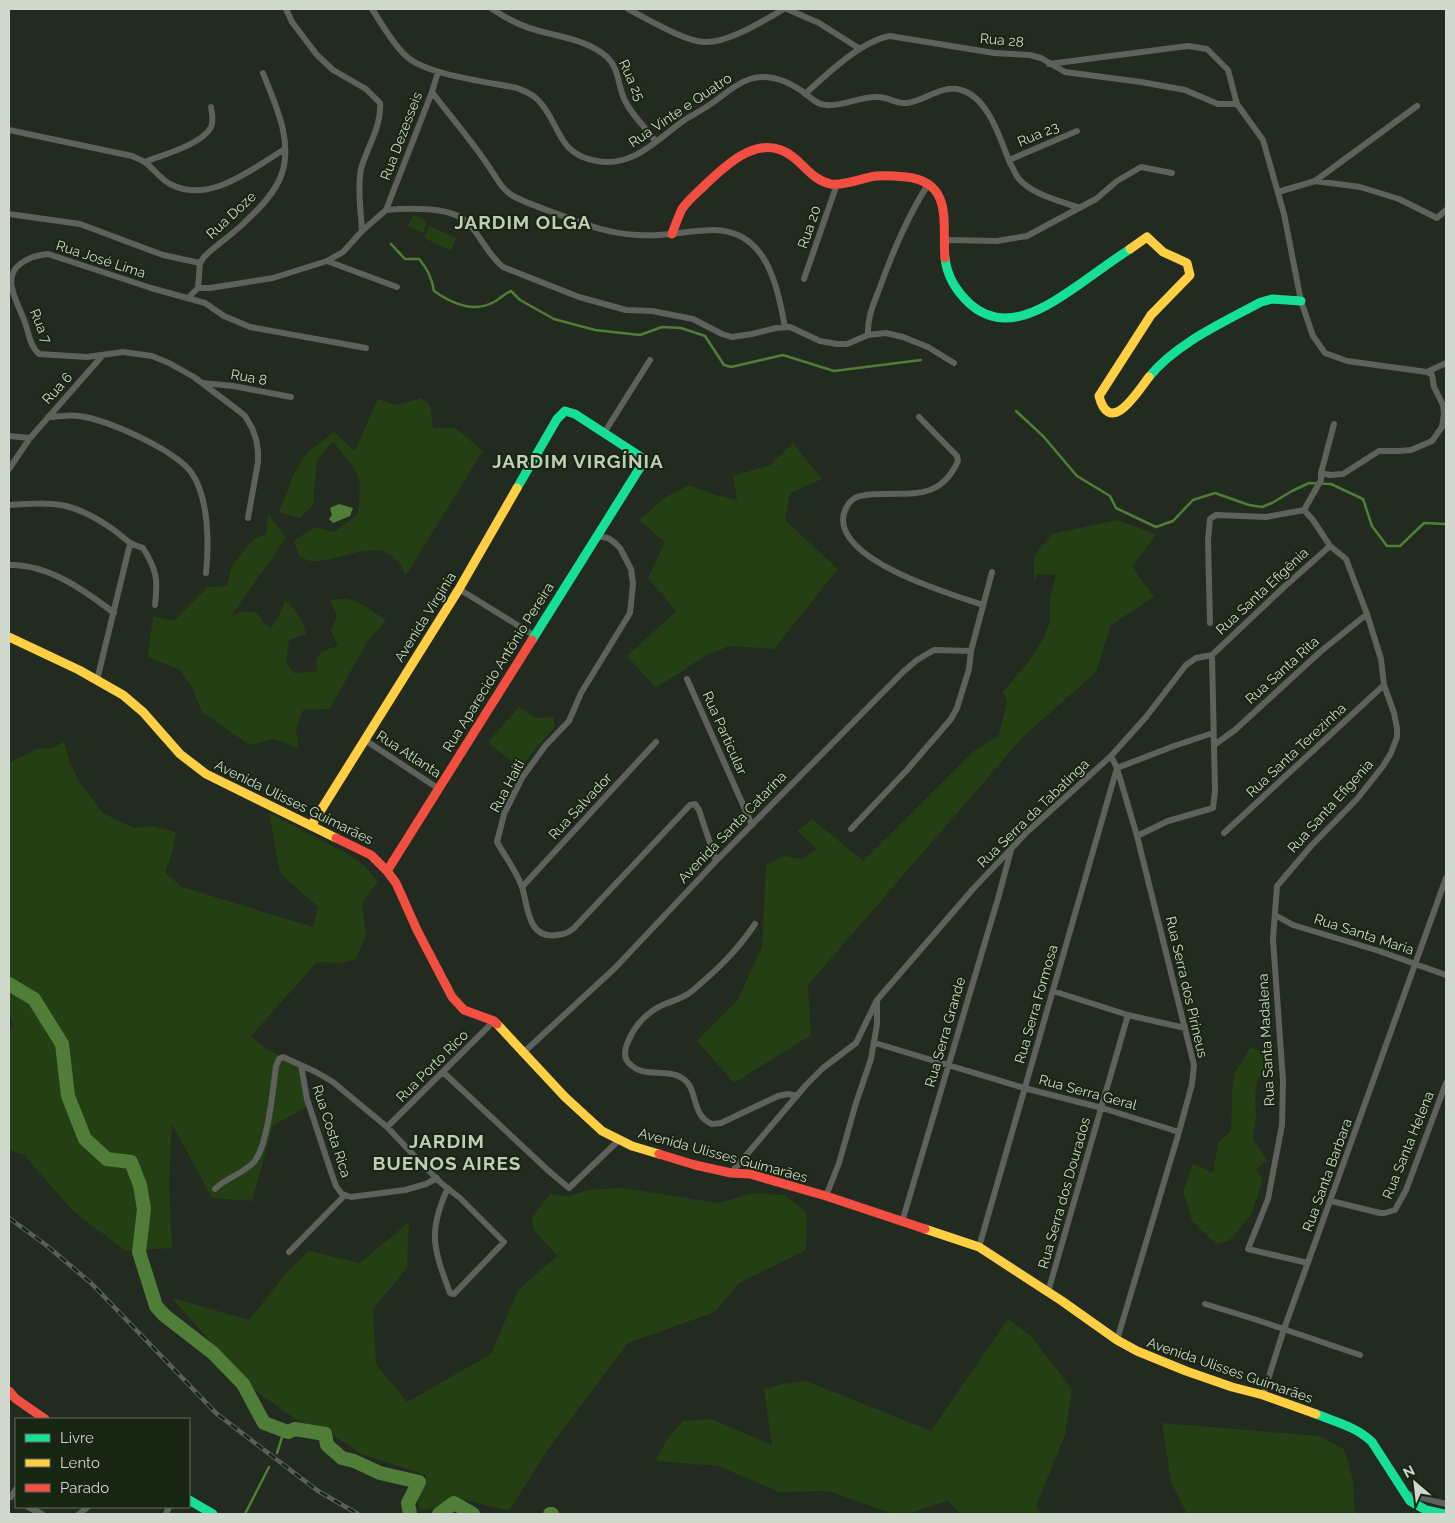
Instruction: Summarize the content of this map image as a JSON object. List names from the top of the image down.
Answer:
{
  "streets": {
    "street": [
      "Rua 28",
      "Rua 25",
      "Rua Vinte e Quatro",
      "Rua 23",
      "Rua Dezesseis",
      "Rua Doze",
      "Rua 20",
      "Rua José Lima",
      "Rua 7",
      "Rua 8",
      "Rua 6",
      "Rua Santa Efigênia",
      "Avenida Virginia",
      "Rua Aparecido Antônio Pereira",
      "Rua Santa Rita",
      "Rua Particular",
      "Rua Santa Terezinha",
      "Rua Atlanta",
      "Rua Haiti",
      "Avenida Ulisses Guimarães",
      "Rua Salvador",
      "Rua Santa Efigenia",
      "Rua Serra da Tabatinga",
      "Avenida Santa Catarina",
      "Rua Santa Maria",
      "Rua Serra dos Pirineus",
      "Rua Serra Formosa",
      "Rua Serra Grande",
      "Rua Santa Madalena",
      "Rua Porto Rico",
      "Rua Serra Geral",
      "Rua Costa Rica",
      "Rua Santa Helena",
      "Rua Santa Barbara",
      "Rua Serra dos Dourados"
    ]
  },
  "crossings": [
    ["Rua 28", "Rua Vinte e Quatro"],
    ["Rua 25", "Rua Vinte e Quatro"],
    ["Rua Vinte e Quatro", "Rua 23"],
    ["Rua Vinte e Quatro", "Rua Dezesseis"],
    ["Rua José Lima", "Rua 7"],
    ["Rua 7", "Rua 6"],
    ["Rua Santa Efigênia", "Rua Santa Efigenia"],
    ["Rua Santa Efigênia", "Rua Serra da Tabatinga"],
    ["Avenida Virginia", "Rua Aparecido Antônio Pereira"],
    ["Avenida Virginia", "Rua Atlanta"],
    ["Avenida Virginia", "Avenida Ulisses Guimarães"],
    ["Rua Aparecido Antônio Pereira", "Rua Atlanta"],
    ["Rua Aparecido Antônio Pereira", "Rua Haiti"],
    ["Rua Aparecido Antônio Pereira", "Avenida Ulisses Guimarães"],
    ["Rua Santa Rita", "Rua Santa Efigenia"],
    ["Rua Particular", "Avenida Santa Catarina"],
    ["Rua Santa Terezinha", "Rua Santa Efigenia"],
    ["Rua Haiti", "Rua Salvador"],
    ["Rua Haiti", "Avenida Santa Catarina"],
    ["Avenida Ulisses Guimarães", "Rua Serra da Tabatinga"],
    ["Avenida Ulisses Guimarães", "Avenida Santa Catarina"],
    ["Avenida Ulisses Guimarães", "Rua Serra dos Pirineus"],
    ["Avenida Ulisses Guimarães", "Rua Serra Formosa"],
    ["Avenida Ulisses Guimarães", "Rua Serra Grande"],
    ["Avenida Ulisses Guimarães", "Rua Porto Rico"],
    ["Avenida Ulisses Guimarães", "Rua Santa Barbara"],
    ["Avenida Ulisses Guimarães", "Rua Serra dos Dourados"],
    ["Rua Santa Efigenia", "Rua Santa Maria"],
    ["Rua Santa Efigenia", "Rua Santa Madalena"],
    ["Rua Serra da Tabatinga", "Rua Serra dos Pirineus"],
    ["Rua Serra da Tabatinga", "Rua Serra Grande"],
    ["Rua Santa Maria", "Rua Santa Madalena"],
    ["Rua Santa Maria", "Rua Santa Barbara"],
    ["Rua Serra dos Pirineus", "Rua Serra Formosa"],
    ["Rua Serra dos Pirineus", "Rua Serra Geral"],
    ["Rua Serra Formosa", "Rua Serra Geral"],
    ["Rua Serra Grande", "Rua Serra Geral"],
    ["Rua Santa Madalena", "Rua Santa Barbara"],
    ["Rua Serra Geral", "Rua Serra dos Dourados"],
    ["Rua Santa Helena", "Rua Santa Barbara"]
  ],
  "districts": ["JARDIM OLGA", "JARDIM VIRGÍNIA", "JARDIM BUENOS AIRES"],
  "legend": ["Livre", "Lento", "Parado"],
  "north": "top left"
}
